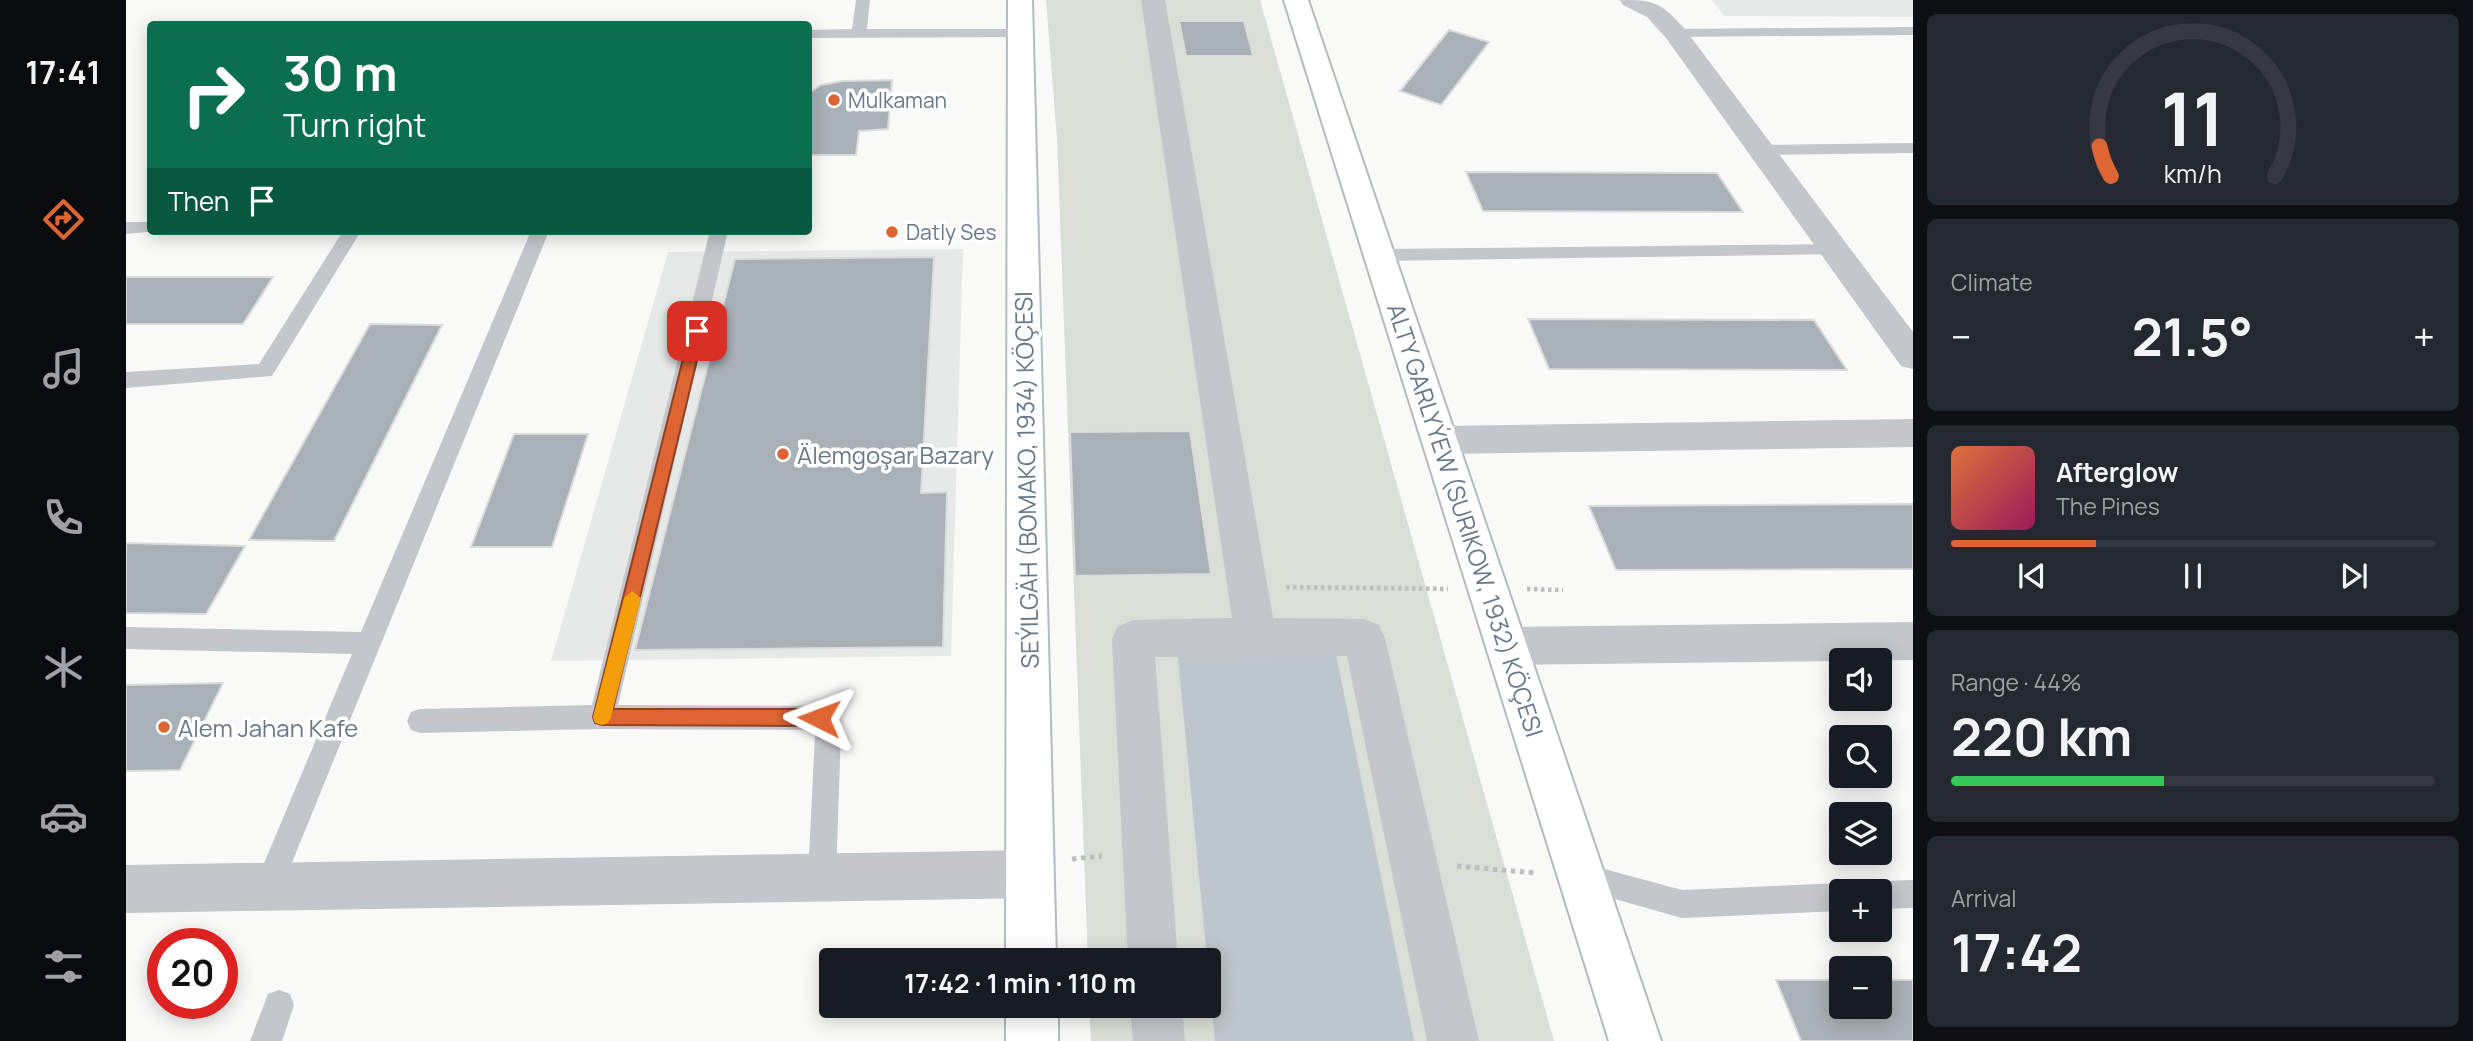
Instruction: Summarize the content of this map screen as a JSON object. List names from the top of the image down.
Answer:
{
  "streets": {
    "street": ["SEÝILGÄH (BOMAKO, 1934) KÖÇESI", "ALTY GARLYÝEW (SURIKOW, 1932) KÖÇESI"]
  },
  "places": [
    "Mulkaman",
    "Datly Ses",
    "Älemgoşar Bazary",
    "Alem Jahan Kafe"
  ],
  "page": {
    "tabs": "17:41",
    "turn": ["30 m", "Turn right"],
    "then": "Then",
    "tile": [
      "Climate",
      ["Range · 44%", "220 km"],
      ["Arrival", "17:42"]
    ],
    "heat": ["−", "21.5°", "+"],
    "song": ["Afterglow", "The Pines"],
    "map_buttons": ["+", "−"],
    "limit": "20",
    "trip": "17:42 · 1 min · 110 m",
    "gauge": ["11", "km/h"]
  }
}
